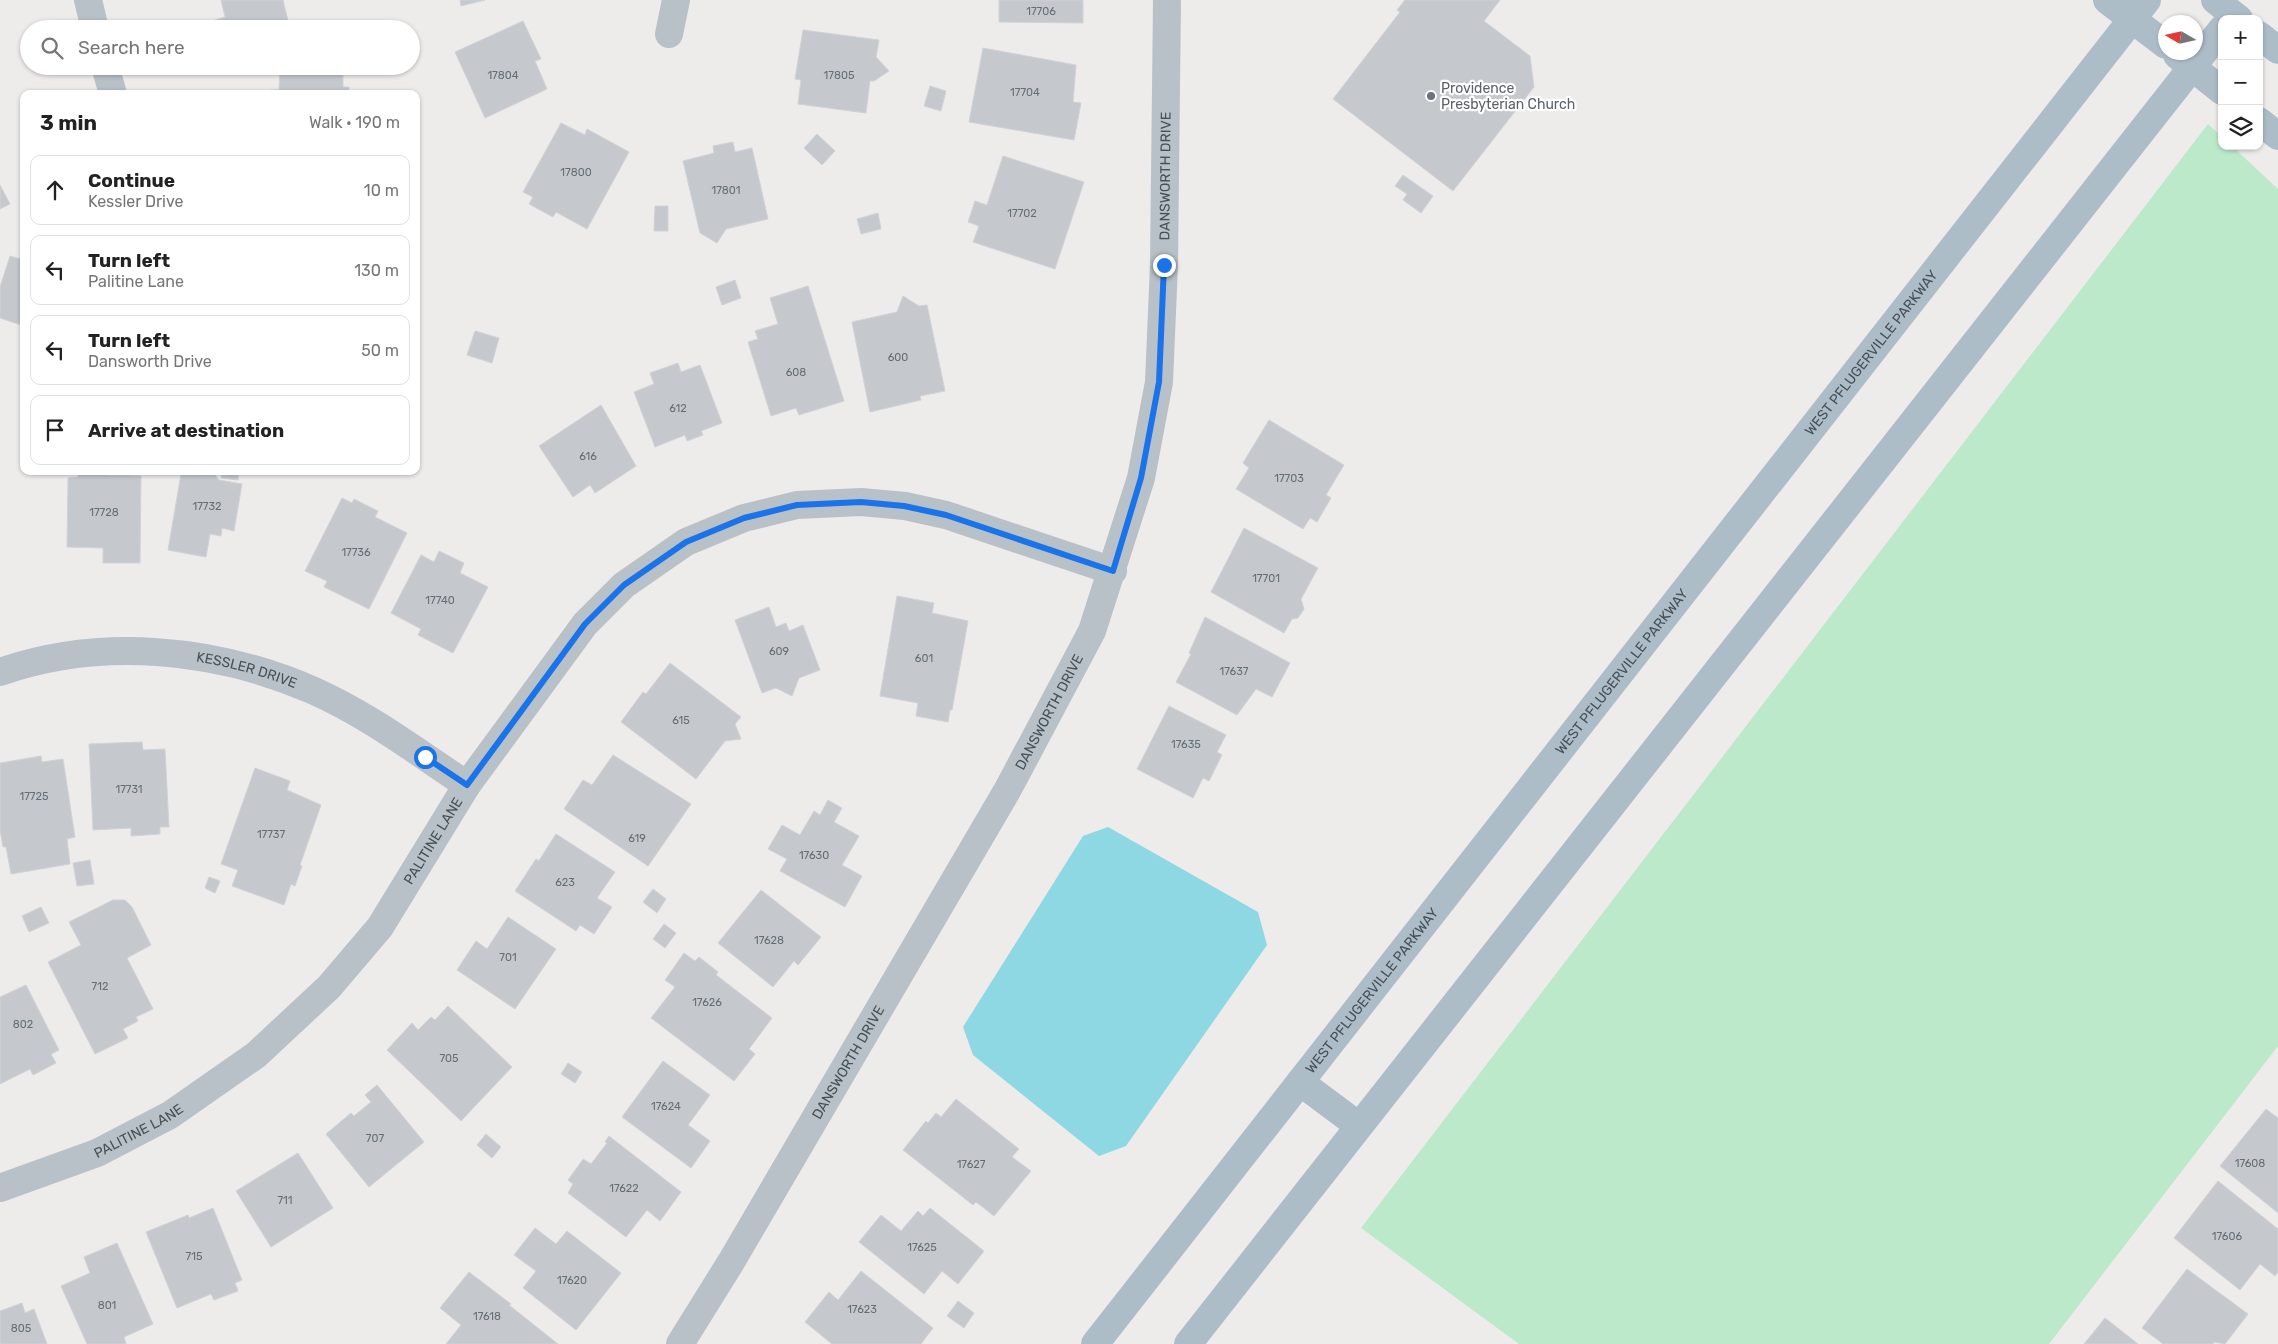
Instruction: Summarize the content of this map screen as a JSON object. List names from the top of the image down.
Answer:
{
  "streets": {
    "main road": ["WEST PFLUGERVILLE PARKWAY"],
    "street": ["DANSWORTH DRIVE", "KESSLER DRIVE", "PALITINE LANE"]
  },
  "crossings": [
    ["DANSWORTH DRIVE", "PALITINE LANE"],
    ["KESSLER DRIVE", "PALITINE LANE"]
  ],
  "places": ["Providence Presbyterian Church"],
  "house_numbers": [
    "17706",
    "17804",
    "17805",
    "17704",
    "17800",
    "17801",
    "17702",
    "600",
    "608",
    "612",
    "616",
    "17703",
    "17732",
    "17728",
    "17736",
    "17701",
    "17740",
    "609",
    "601",
    "17637",
    "615",
    "17635",
    "17731",
    "17725",
    "17737",
    "619",
    "17630",
    "623",
    "17628",
    "701",
    "712",
    "17626",
    "802",
    "705",
    "17624",
    "707",
    "17608",
    "17627",
    "17622",
    "711",
    "17606",
    "17625",
    "715",
    "17620",
    "801",
    "17623",
    "17618",
    "805"
  ],
  "north": "left",
  "page": {
    "map_buttons": ["+", "−"],
    "search": "Search here",
    "heading": ["3 min", "Walk · 190 m"],
    "list": [
      ["Continue", "Kessler Drive", "10 m"],
      ["Turn left", "Palitine Lane", "130 m"],
      ["Turn left", "Dansworth Drive", "50 m"],
      "Arrive at destination"
    ]
  }
}
